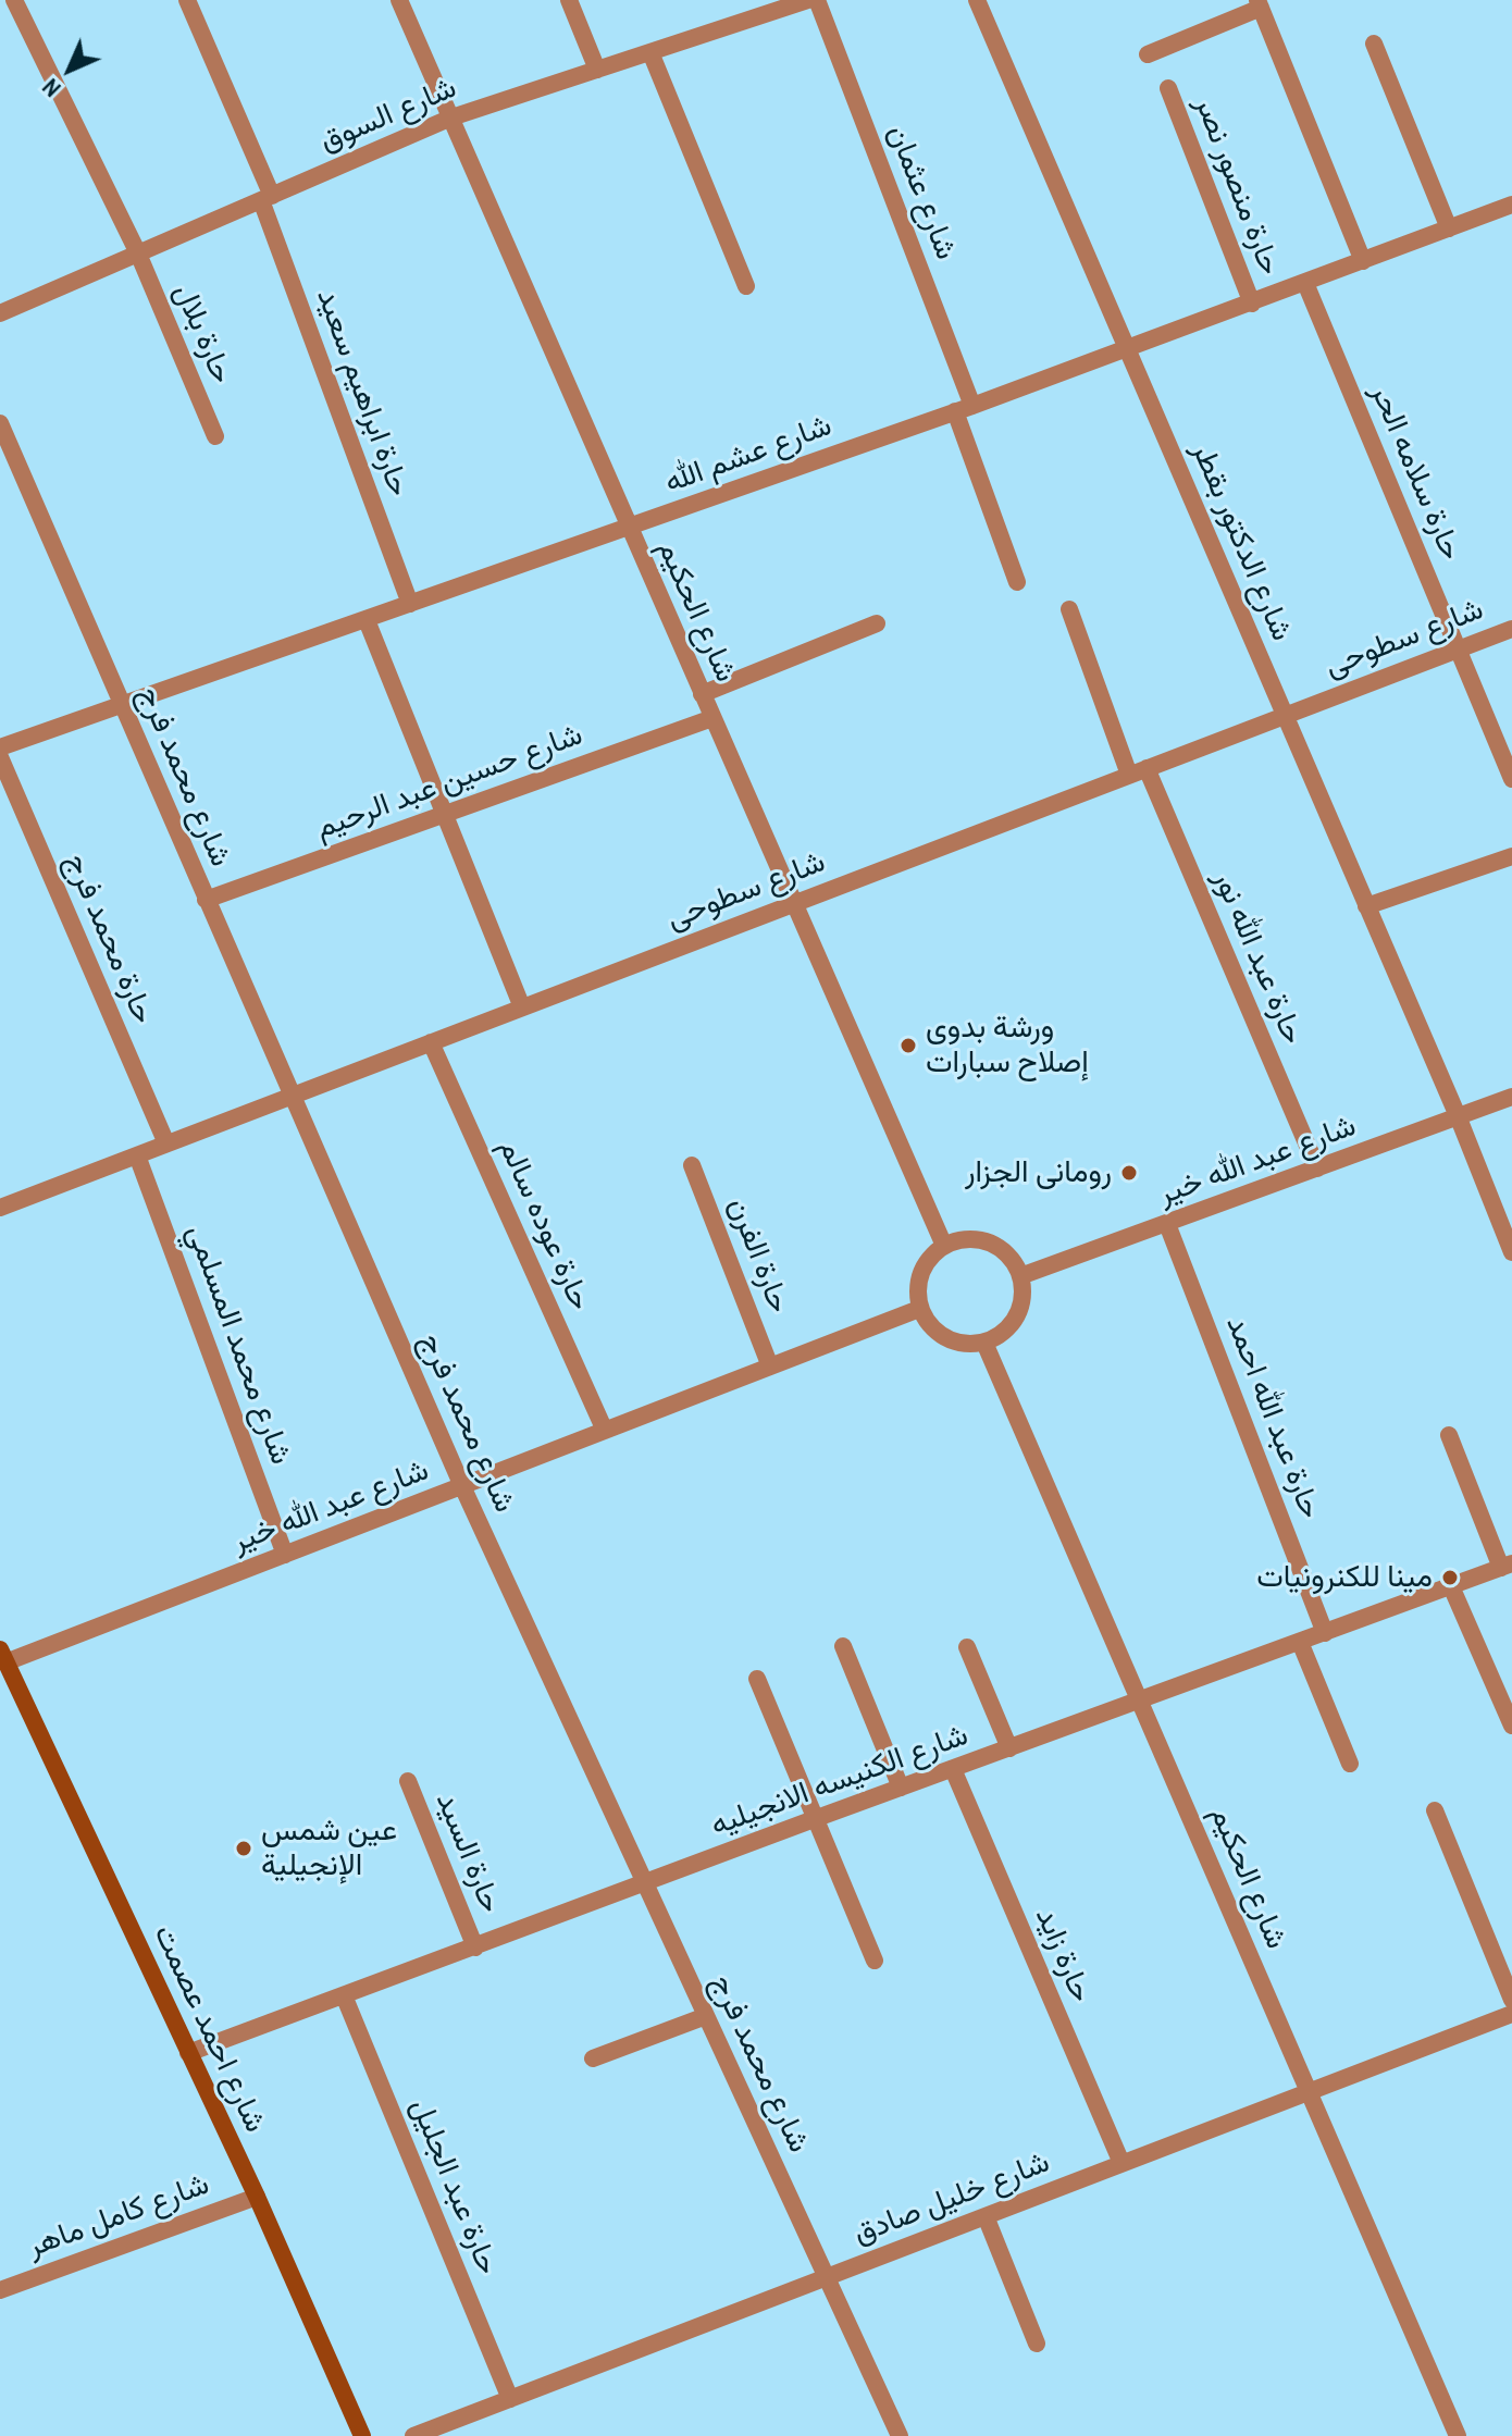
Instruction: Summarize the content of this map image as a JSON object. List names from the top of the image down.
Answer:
{
  "streets": {
    "main road": ["شارع احمد عصمت"],
    "street": [
      "شارع السوق",
      "حارة منصور نصر",
      "شارع عثمان",
      "حارة بلال",
      "حارة ابراهيم سعيد",
      "شارع عشم الله",
      "حارة سلامه الحر",
      "شارع الدكتور بقطر",
      "شارع الحكيم",
      "شارع سطوحى",
      "شارع محمد فرج",
      "شارع حسين عبد الرحيم",
      "حارة محمد فرج",
      "حارة عبد الله نور",
      "شارع عبد الله خير",
      "حارة عوده سالم",
      "حارة الفرن",
      "شارع محمد المسلمي",
      "حارة عبد الله احمد",
      "شارع الكنيسه الانجيليه",
      "حارة السيد",
      "حارة زايد",
      "حارة عبد الجليل",
      "شارع خليل صادق",
      "شارع كامل ماهر"
    ]
  },
  "crossings": [
    ["شارع السوق", "حارة بلال"],
    ["شارع السوق", "حارة ابراهيم سعيد"],
    ["شارع السوق", "شارع الحكيم"],
    ["حارة منصور نصر", "شارع عشم الله"],
    ["شارع عثمان", "شارع عشم الله"],
    ["حارة ابراهيم سعيد", "شارع عشم الله"],
    ["شارع عشم الله", "حارة سلامه الحر"],
    ["شارع عشم الله", "شارع الدكتور بقطر"],
    ["شارع عشم الله", "شارع الحكيم"],
    ["شارع عشم الله", "شارع محمد فرج"],
    ["حارة سلامه الحر", "شارع سطوحى"],
    ["شارع الدكتور بقطر", "شارع سطوحى"],
    ["شارع الدكتور بقطر", "شارع عبد الله خير"],
    ["شارع الحكيم", "شارع سطوحى"],
    ["شارع الحكيم", "شارع حسين عبد الرحيم"],
    ["شارع الحكيم", "شارع عبد الله خير"],
    ["شارع الحكيم", "شارع الكنيسه الانجيليه"],
    ["شارع الحكيم", "شارع خليل صادق"],
    ["شارع سطوحى", "شارع محمد فرج"],
    ["شارع سطوحى", "حارة محمد فرج"],
    ["شارع سطوحى", "حارة عبد الله نور"],
    ["شارع سطوحى", "حارة عوده سالم"],
    ["شارع سطوحى", "شارع محمد المسلمي"],
    ["شارع محمد فرج", "شارع حسين عبد الرحيم"],
    ["شارع محمد فرج", "شارع عبد الله خير"],
    ["شارع محمد فرج", "شارع الكنيسه الانجيليه"],
    ["شارع محمد فرج", "شارع خليل صادق"],
    ["حارة عبد الله نور", "شارع عبد الله خير"],
    ["شارع عبد الله خير", "حارة عوده سالم"],
    ["شارع عبد الله خير", "حارة الفرن"],
    ["شارع عبد الله خير", "شارع محمد المسلمي"],
    ["شارع عبد الله خير", "حارة عبد الله احمد"],
    ["شارع عبد الله خير", "شارع احمد عصمت"],
    ["حارة عبد الله احمد", "شارع الكنيسه الانجيليه"],
    ["شارع الكنيسه الانجيليه", "حارة السيد"],
    ["شارع الكنيسه الانجيليه", "حارة زايد"],
    ["شارع الكنيسه الانجيليه", "شارع احمد عصمت"],
    ["شارع الكنيسه الانجيليه", "حارة عبد الجليل"],
    ["حارة زايد", "شارع خليل صادق"],
    ["شارع احمد عصمت", "شارع كامل ماهر"],
    ["حارة عبد الجليل", "شارع خليل صادق"]
  ],
  "places": [
    "ورشة بدوى إصلاح سبارات",
    "رومانى الجزار",
    "مينا للكنرونيات",
    "عين شمس الإنجيلية"
  ],
  "north": "bottom left"
}
